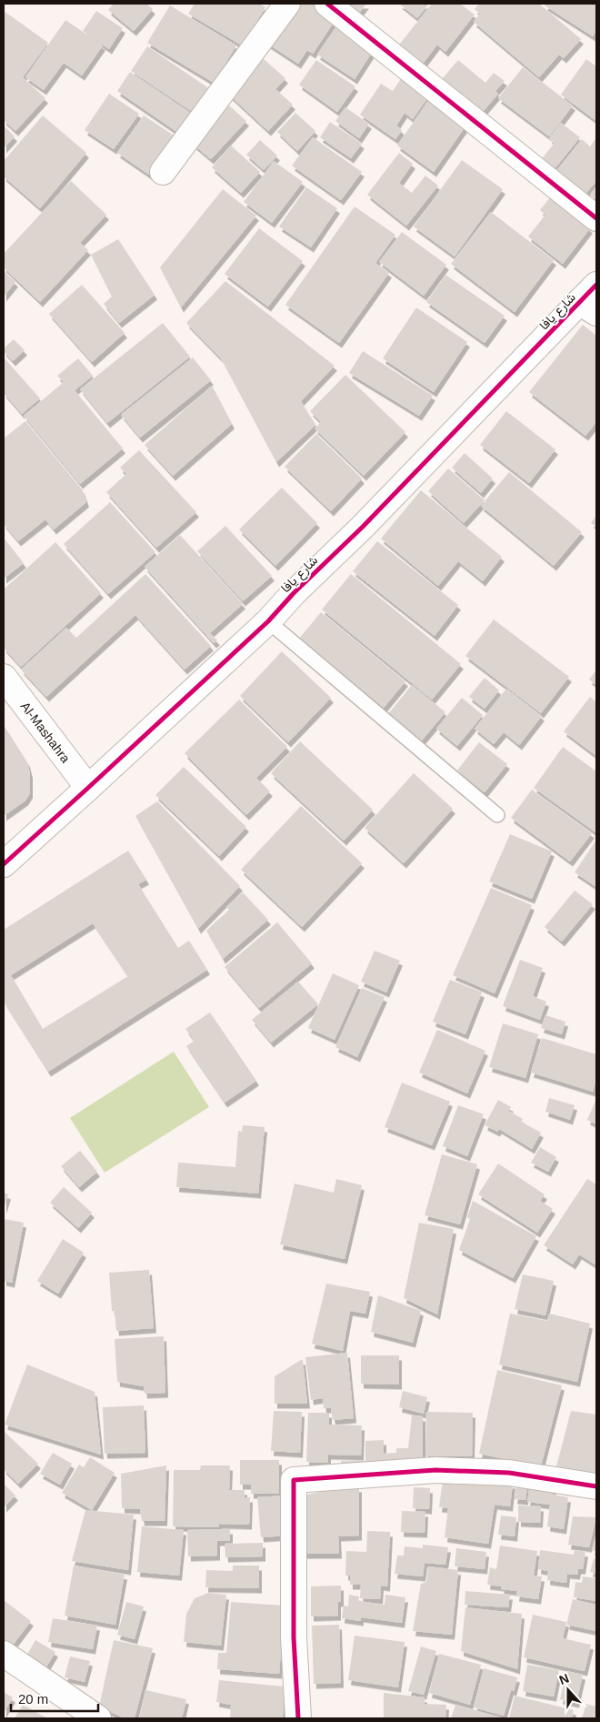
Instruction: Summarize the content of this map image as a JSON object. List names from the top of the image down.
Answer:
{
  "streets": {
    "street": ["شارع يافا", "Al-Mashahra"]
  },
  "crossings": [
    ["شارع يافا", "Al-Mashahra"]
  ],
  "scale_bar": "20 m",
  "north": "top"
}
